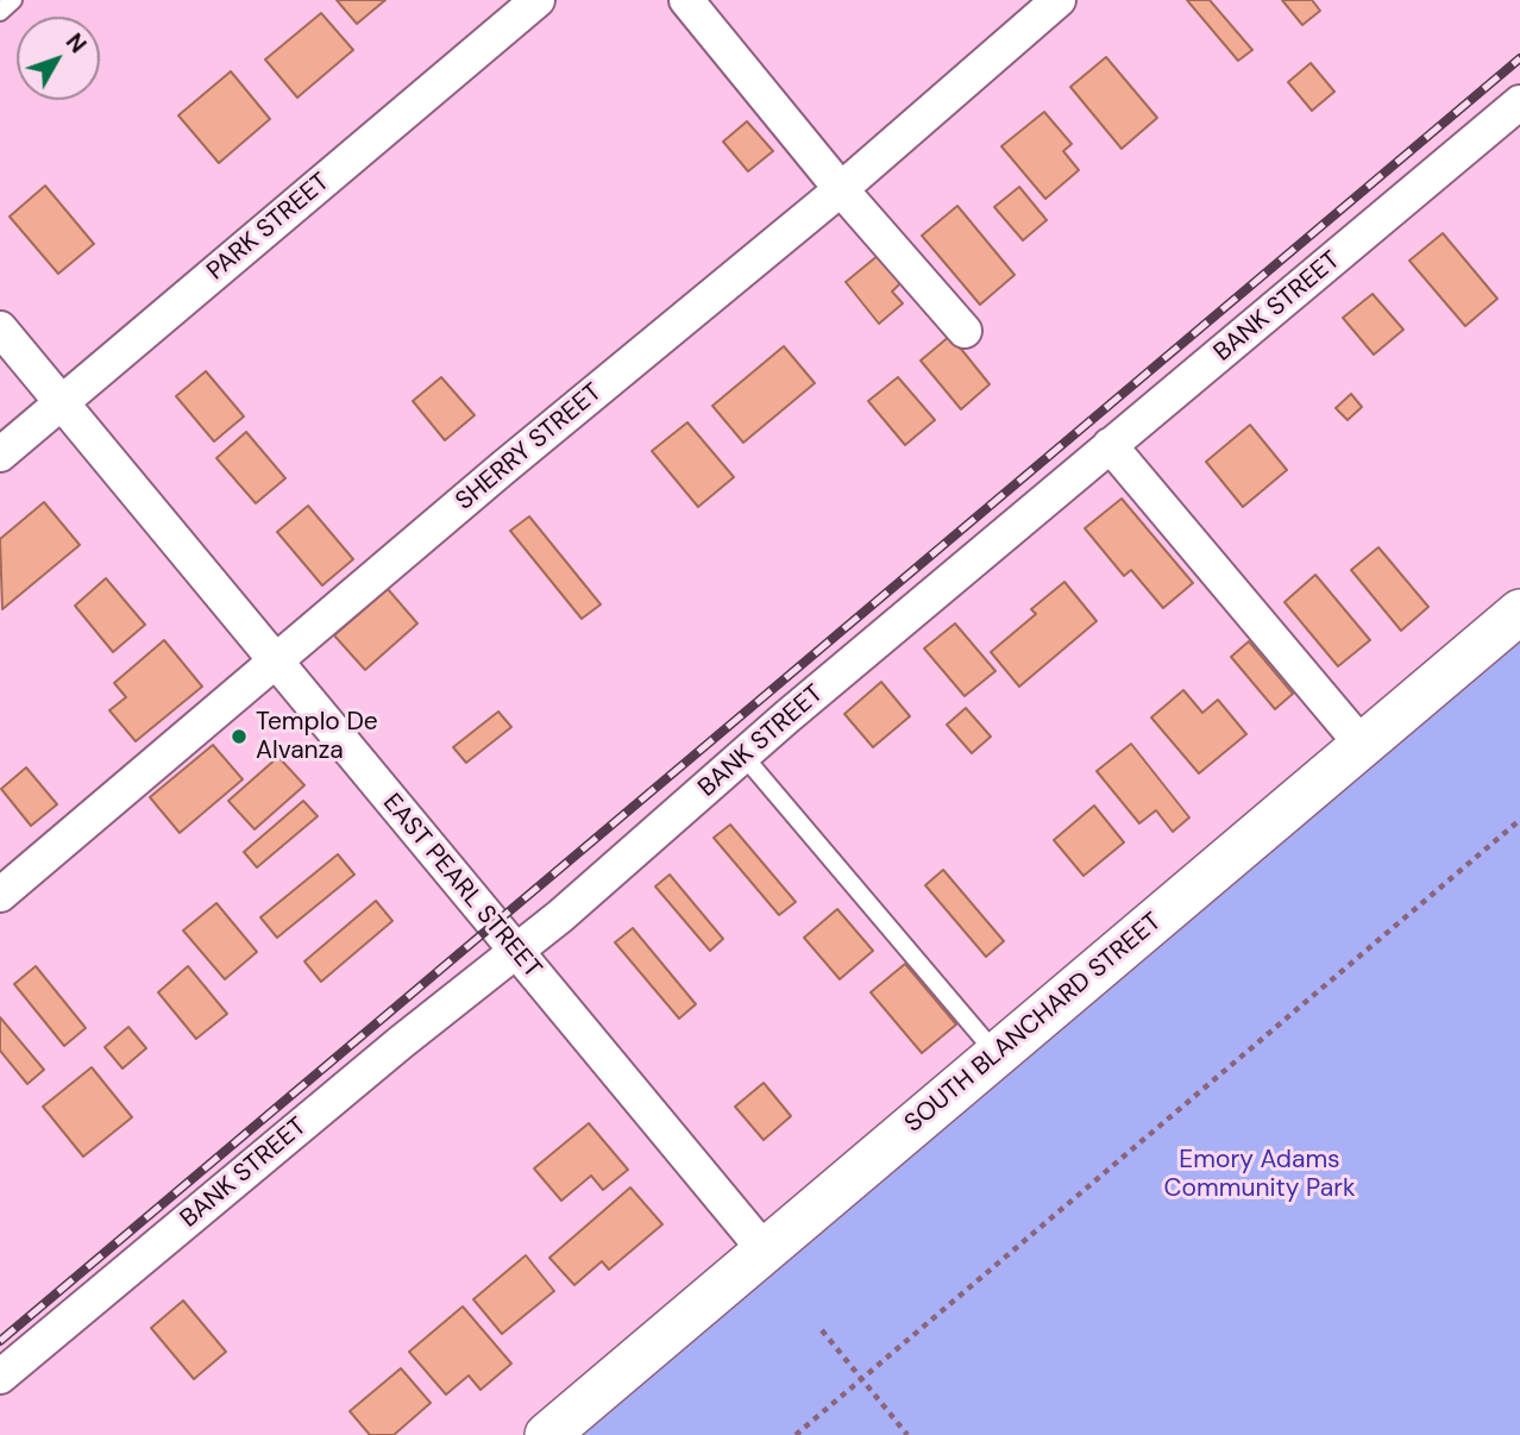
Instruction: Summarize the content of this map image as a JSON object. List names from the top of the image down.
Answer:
{
  "streets": {
    "street": [
      "PARK STREET",
      "BANK STREET",
      "SHERRY STREET",
      "EAST PEARL STREET",
      "SOUTH BLANCHARD STREET"
    ]
  },
  "crossings": [
    ["PARK STREET", "EAST PEARL STREET"],
    ["BANK STREET", "EAST PEARL STREET"],
    ["SHERRY STREET", "EAST PEARL STREET"],
    ["EAST PEARL STREET", "SOUTH BLANCHARD STREET"]
  ],
  "parks": ["Emory Adams Community Park"],
  "places": ["Templo De Alvanza"],
  "north": "top right"
}
